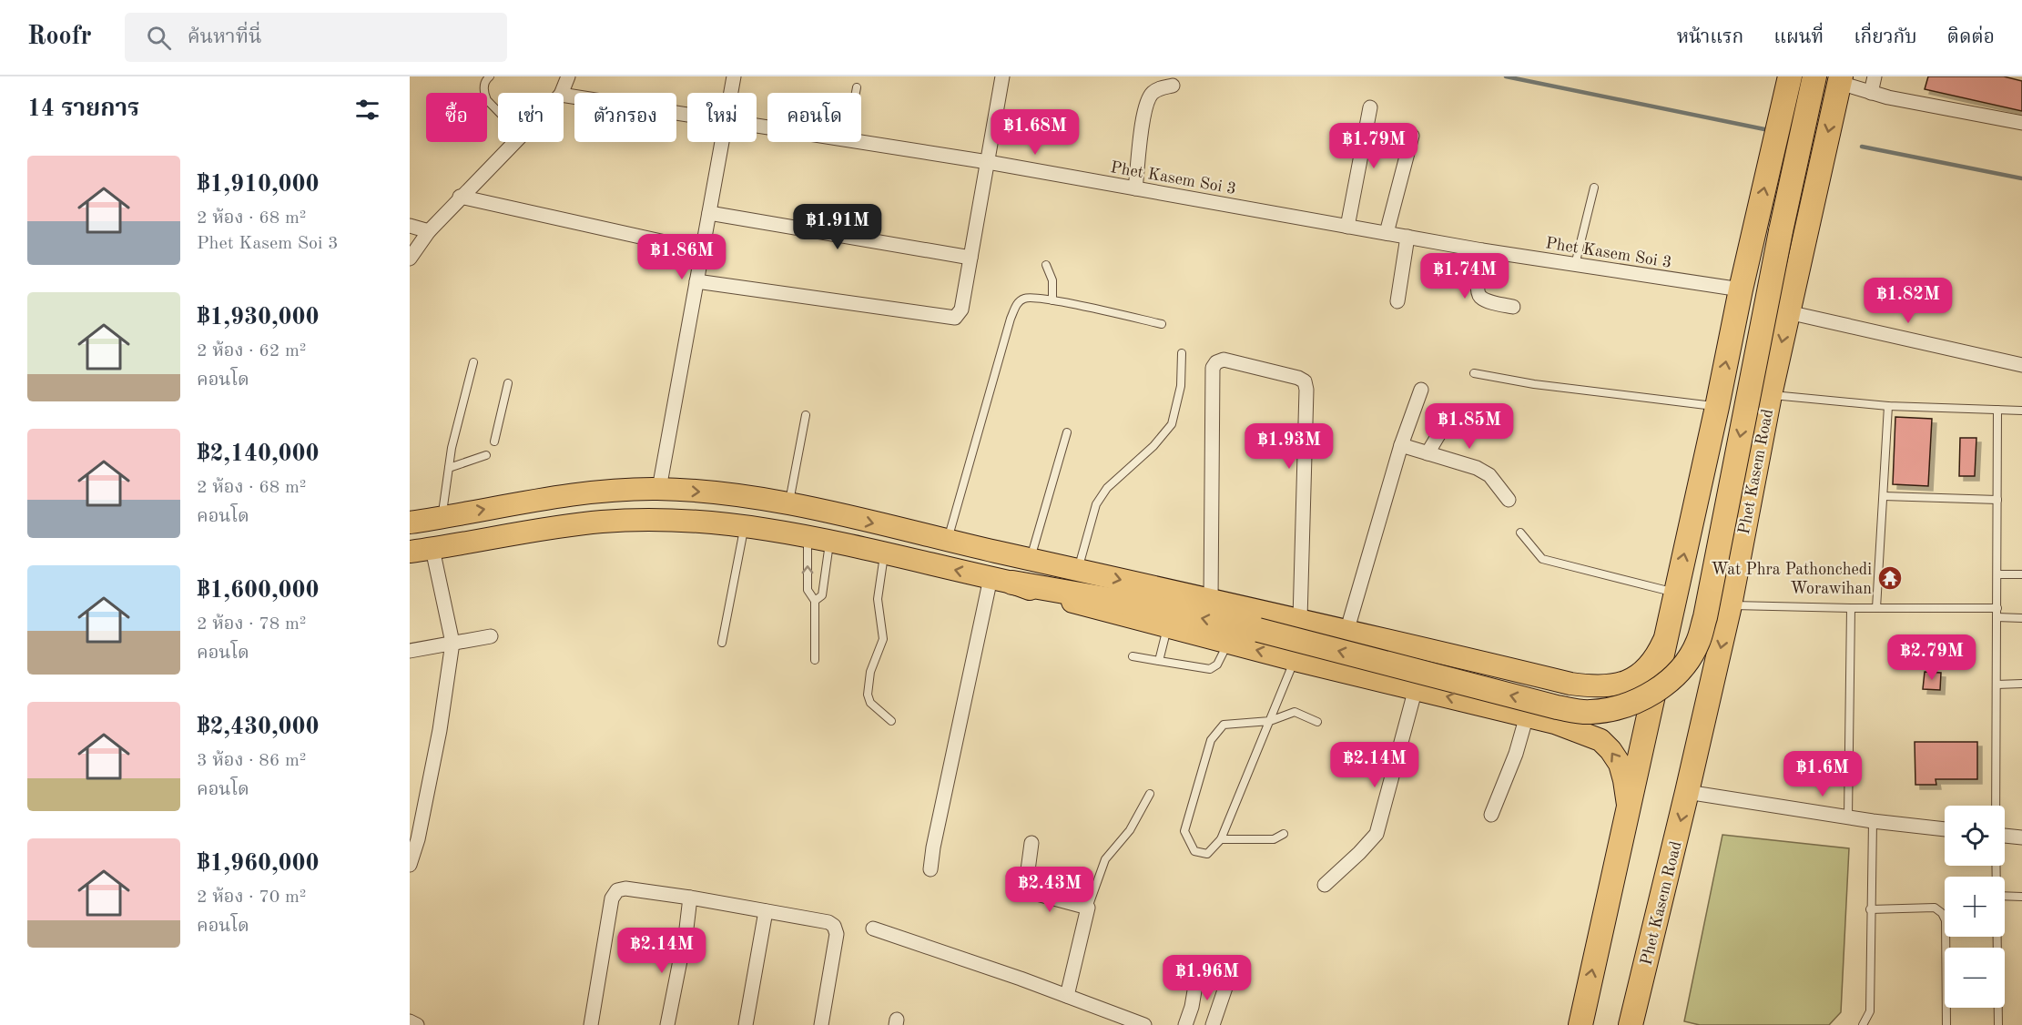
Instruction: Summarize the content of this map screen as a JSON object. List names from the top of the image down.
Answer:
{
  "streets": {
    "highway": ["Phet Kasem Road"],
    "street": ["Phet Kasem Soi 3"]
  },
  "places": {
    "temple": ["Wat Phra Pathonchedi Worawihan"]
  },
  "page": {
    "header": "Roofr",
    "search": "ค้นหาที่นี่",
    "nav": [
      "หน้าแรก",
      "แผนที่",
      "เกี่ยวกับ",
      "ติดต่อ"
    ],
    "heading": "14 รายการ",
    "chip": [
      "ซื้อ",
      "เช่า",
      "ตัวกรอง",
      "ใหม่",
      "คอนโด"
    ],
    "price": [
      "฿1.68M",
      "฿1.79M",
      "฿1.91M",
      "฿1.86M",
      "฿1.74M",
      "฿1.82M",
      "฿1.85M",
      "฿1.93M",
      "฿2.79M",
      "฿2.14M",
      "฿1.6M",
      "฿2.43M",
      "฿2.14M",
      "฿1.96M"
    ],
    "list": [
      {
        "name": "฿1,910,000",
        "note": "2 ห้อง · 68 m² · Phet Kasem Soi 3"
      },
      {
        "name": "฿1,930,000",
        "note": "2 ห้อง · 62 m² · คอนโด"
      },
      {
        "name": "฿2,140,000",
        "note": "2 ห้อง · 68 m² · คอนโด"
      },
      {
        "name": "฿1,600,000",
        "note": "2 ห้อง · 78 m² · คอนโด"
      },
      {
        "name": "฿2,430,000",
        "note": "3 ห้อง · 86 m² · คอนโด"
      },
      {
        "name": "฿1,960,000",
        "note": "2 ห้อง · 70 m² · คอนโด"
      }
    ],
    "map_buttons": ["+", "−"]
  }
}
